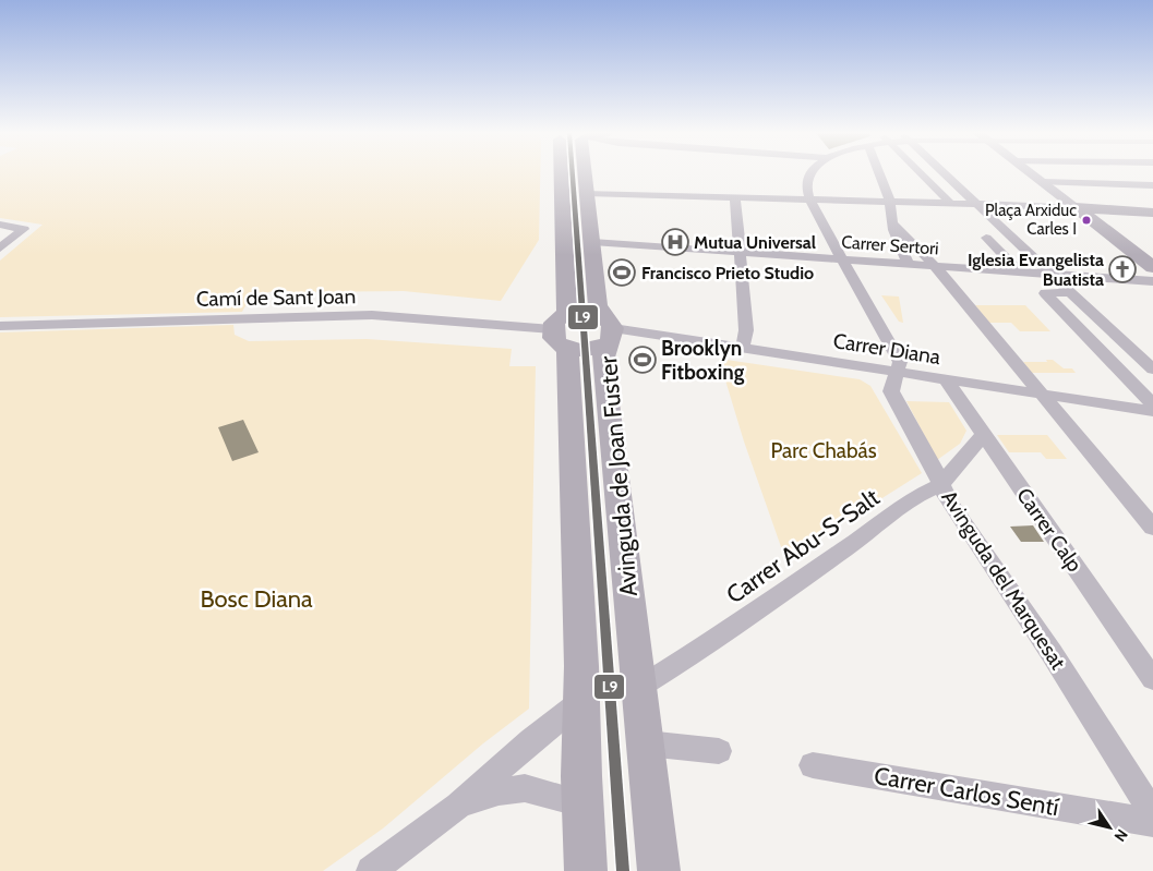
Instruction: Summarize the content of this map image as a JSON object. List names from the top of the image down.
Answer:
{
  "streets": {
    "main road": ["Avinguda de Joan Fuster"],
    "street": [
      "Carrer Sertori",
      "Camí de Sant Joan",
      "Carrer Diana",
      "Carrer Calp",
      "Carrer Abu-S-Salt",
      "Avinguda del Marquesat",
      "Carrer Carlos Sentí"
    ]
  },
  "crossings": [
    ["Carrer Sertori", "Avinguda de Joan Fuster"],
    ["Carrer Sertori", "Avinguda del Marquesat"],
    ["Camí de Sant Joan", "Carrer Diana"],
    ["Camí de Sant Joan", "Avinguda de Joan Fuster"],
    ["Carrer Diana", "Avinguda de Joan Fuster"],
    ["Carrer Diana", "Carrer Calp"],
    ["Carrer Diana", "Avinguda del Marquesat"],
    ["Avinguda de Joan Fuster", "Carrer Abu-S-Salt"],
    ["Carrer Calp", "Carrer Abu-S-Salt"],
    ["Carrer Abu-S-Salt", "Avinguda del Marquesat"]
  ],
  "parks": ["Parc Chabás", "Bosc Diana"],
  "places": {
    "other": ["Plaça Arxiduc Carles I"],
    "hospital": ["Mutua Universal"],
    "church": ["Iglesia Evangelista Buatista"],
    "sports": ["Francisco Prieto Studio", "Brooklyn Fitboxing"]
  },
  "lines": ["transit line L9"],
  "north": "bottom right"
}
